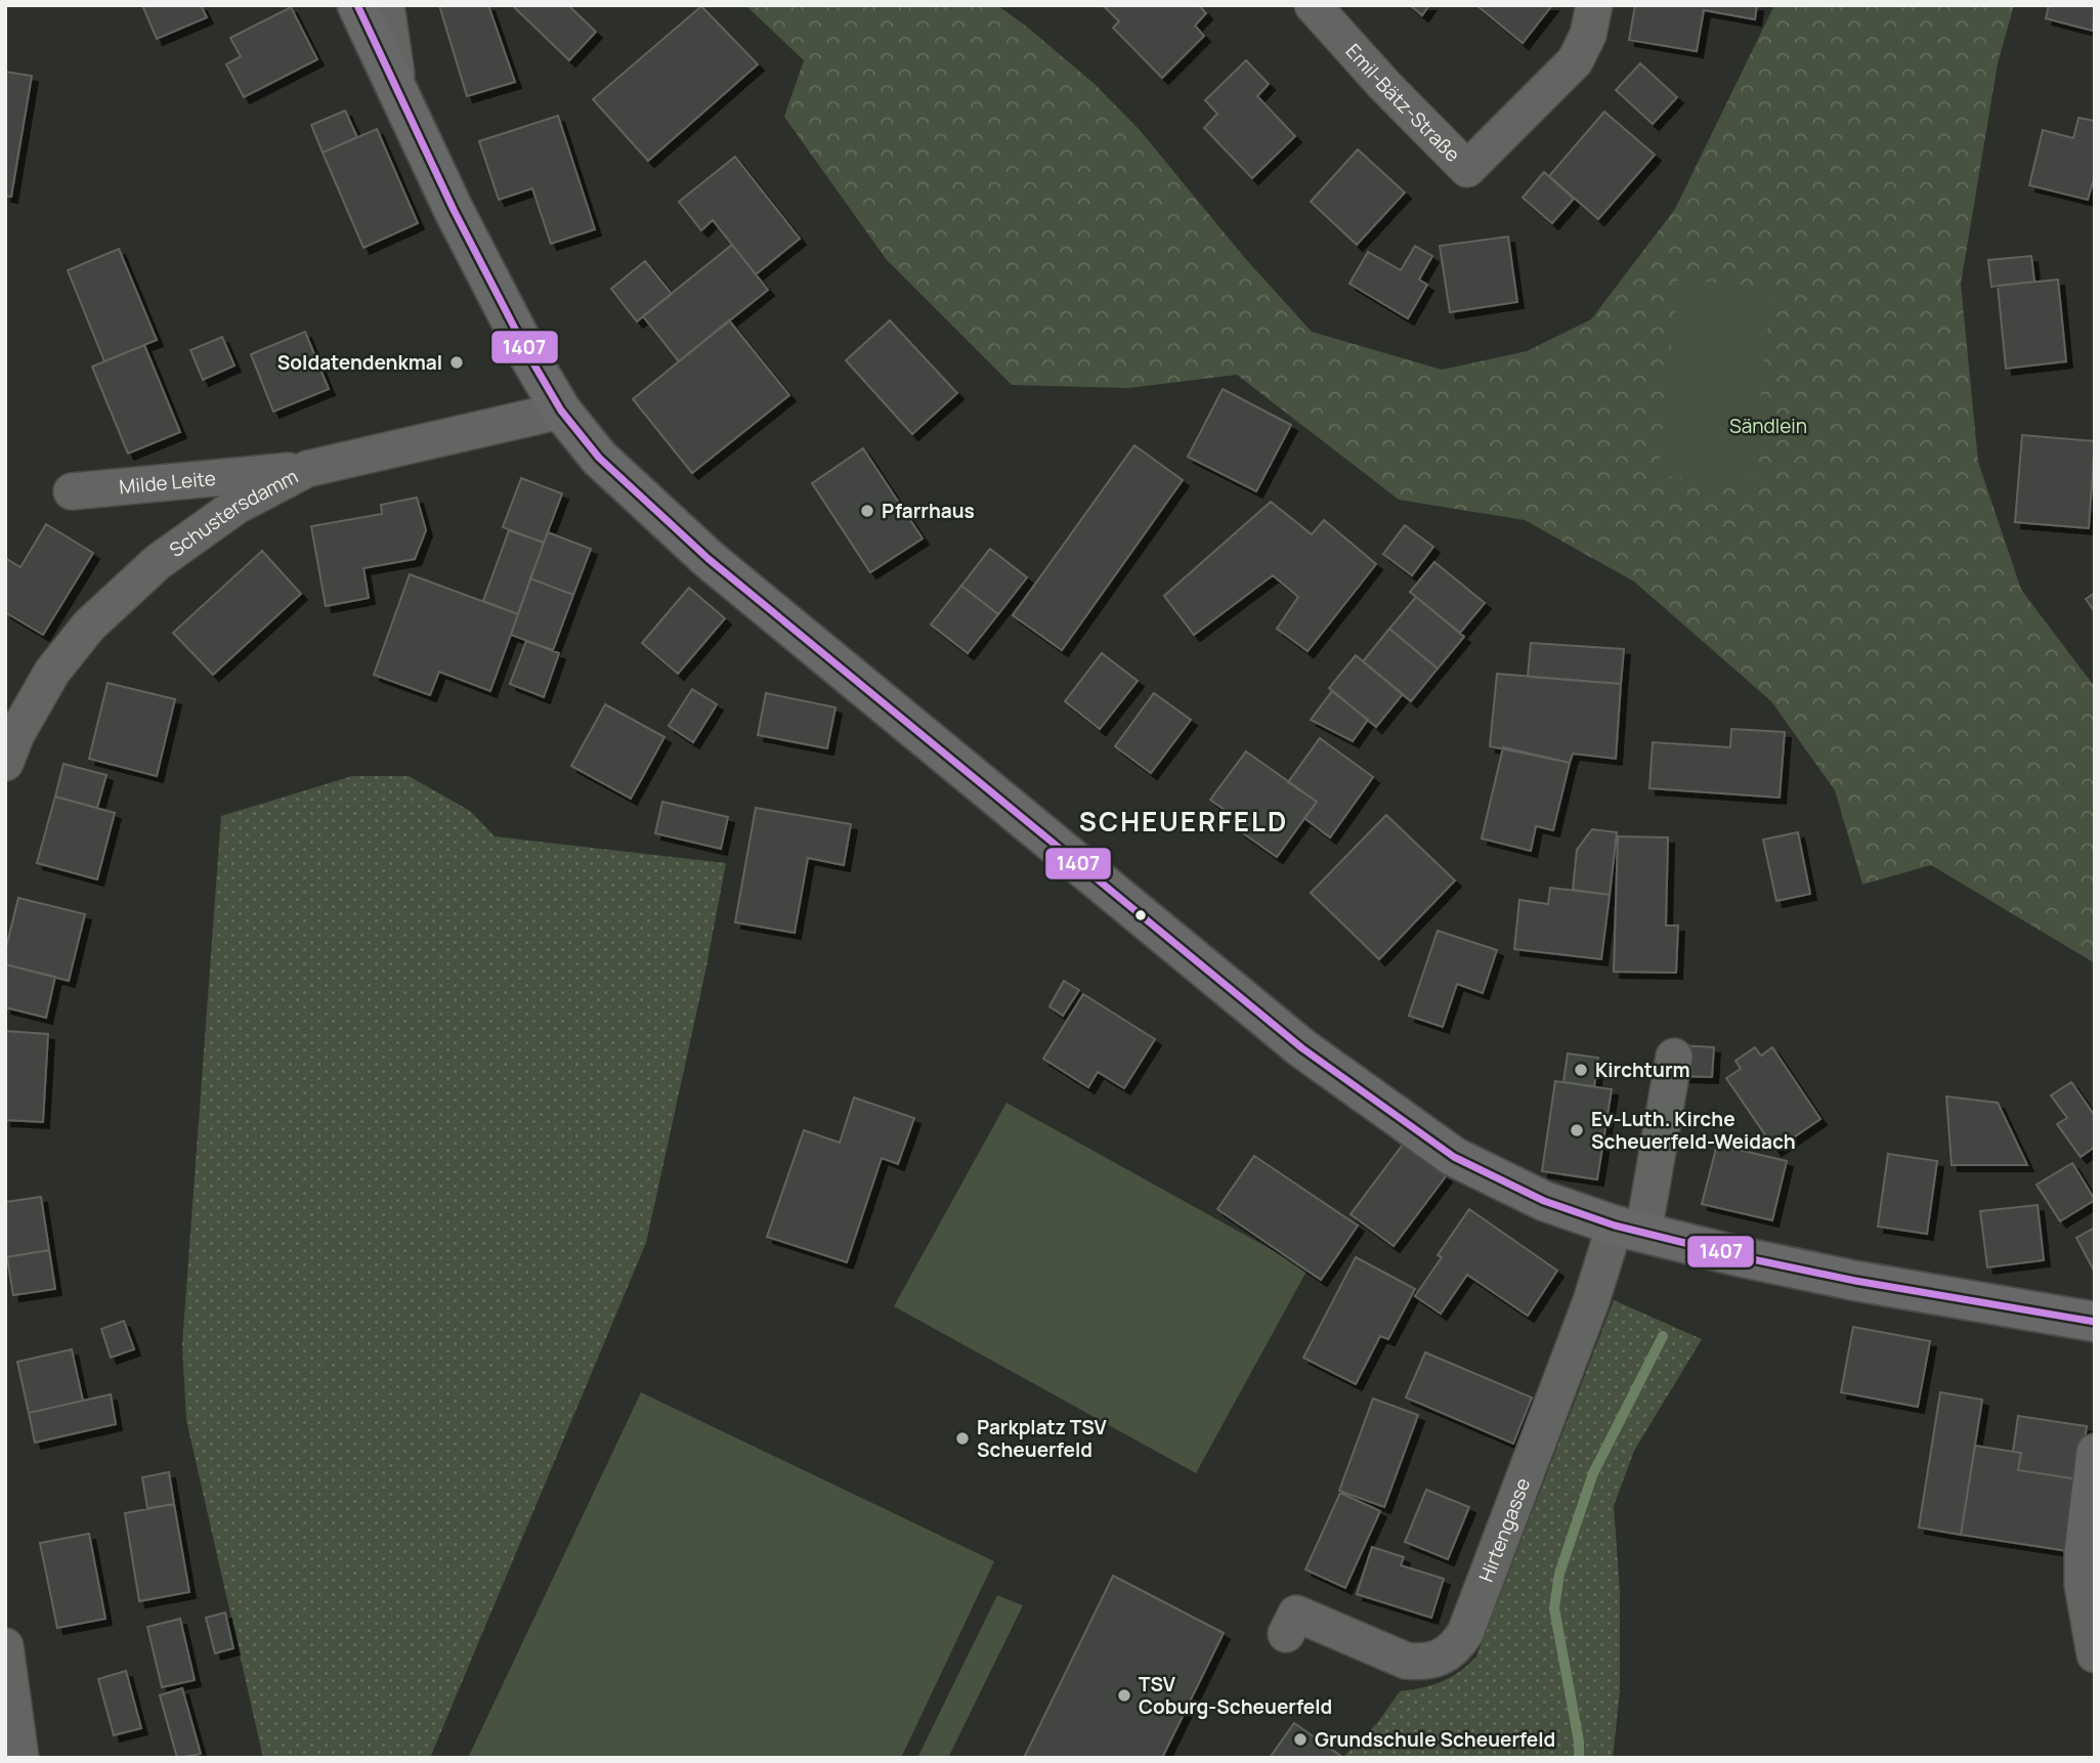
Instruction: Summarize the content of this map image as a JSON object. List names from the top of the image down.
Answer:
{
  "streets": {
    "street": [
      "Emil-Bätz-Straße",
      "Milde Leite",
      "Schustersdamm",
      "Hirtengasse"
    ]
  },
  "crossings": [
    ["Milde Leite", "Schustersdamm"]
  ],
  "districts": ["SCHEUERFELD"],
  "parks": ["Sändlein"],
  "places": [
    "Soldatendenkmal",
    "Pfarrhaus",
    "Kirchturm",
    "Ev-Luth. Kirche Scheuerfeld-Weidach",
    "Parkplatz TSV Scheuerfeld",
    "TSV Coburg-Scheuerfeld",
    "Grundschule Scheuerfeld"
  ],
  "lines": ["transit line 1407"]
}
